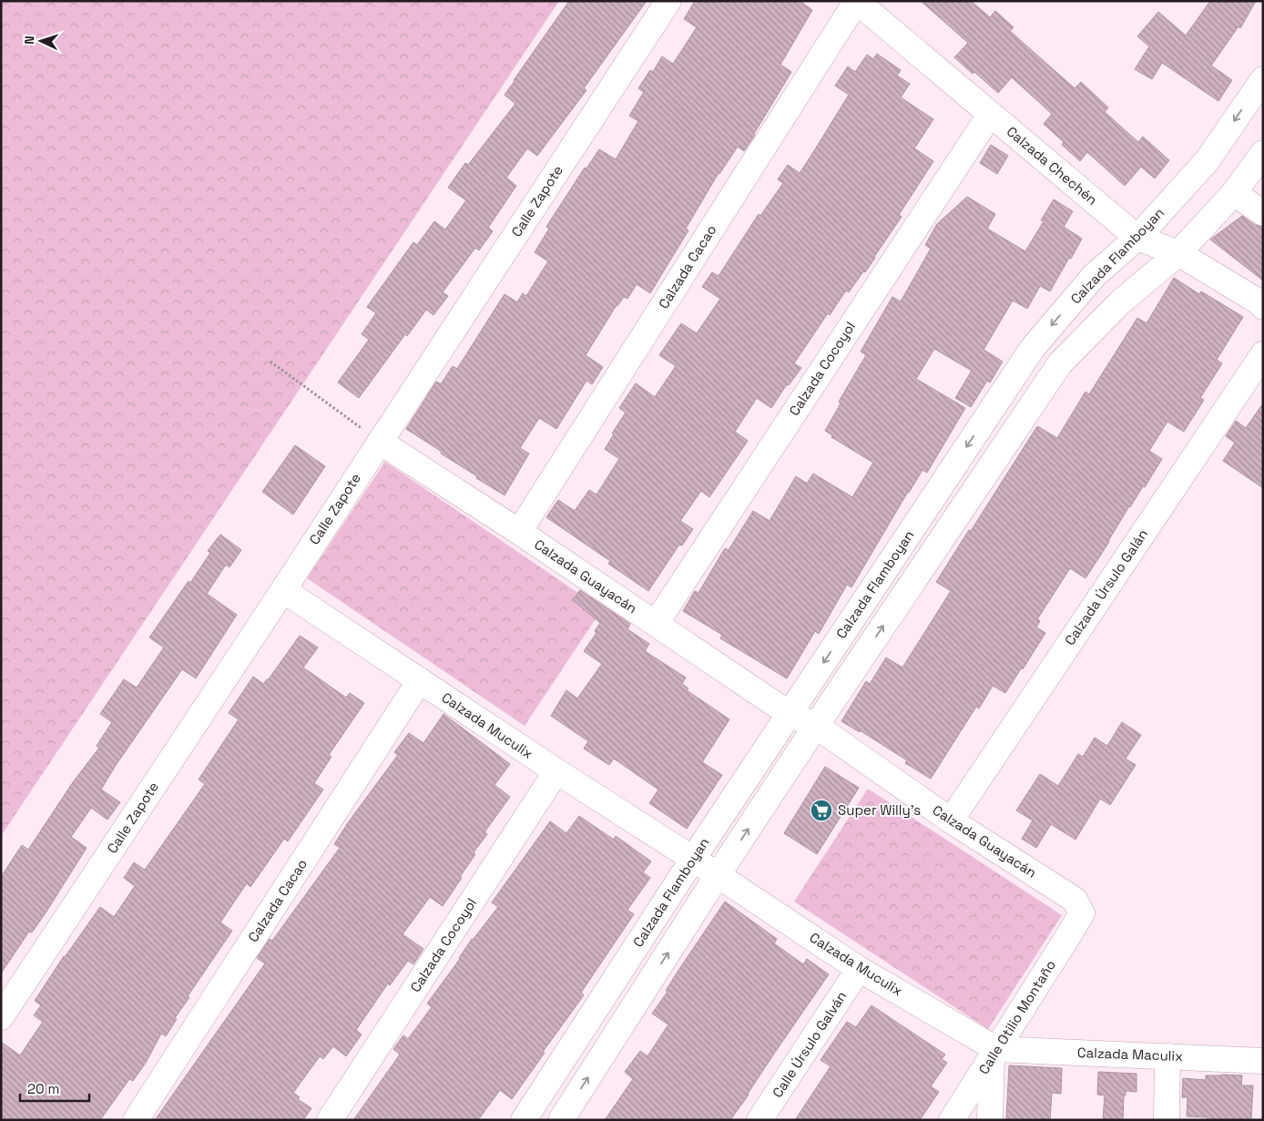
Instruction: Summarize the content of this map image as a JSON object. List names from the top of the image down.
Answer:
{
  "streets": {
    "street": [
      "Calzada Chechén",
      "Calle Zapote",
      "Calzada Flamboyan",
      "Calzada Cacao",
      "Calzada Cocoyol",
      "Calzada Guayacán",
      "Calzada Úrsulo Galán",
      "Calzada Muculix",
      "Calle Otilio Montaño",
      "Calle Úrsulo Galván",
      "Calzada Maculix"
    ]
  },
  "crossings": [
    ["Calzada Chechén", "Calzada Flamboyan"],
    ["Calzada Chechén", "Calzada Cacao"],
    ["Calzada Chechén", "Calzada Cocoyol"],
    ["Calle Zapote", "Calzada Guayacán"],
    ["Calle Zapote", "Calzada Muculix"],
    ["Calzada Flamboyan", "Calzada Guayacán"],
    ["Calzada Flamboyan", "Calzada Muculix"],
    ["Calzada Cacao", "Calzada Guayacán"],
    ["Calzada Cacao", "Calzada Muculix"],
    ["Calzada Cocoyol", "Calzada Guayacán"],
    ["Calzada Cocoyol", "Calzada Muculix"],
    ["Calzada Guayacán", "Calzada Úrsulo Galán"],
    ["Calzada Guayacán", "Calle Otilio Montaño"],
    ["Calzada Muculix", "Calle Otilio Montaño"],
    ["Calzada Muculix", "Calle Úrsulo Galván"],
    ["Calzada Muculix", "Calzada Maculix"],
    ["Calle Otilio Montaño", "Calzada Maculix"]
  ],
  "places": {
    "supermarket": ["Super Willy's"]
  },
  "scale_bar": "20 m",
  "north": "left"
}
